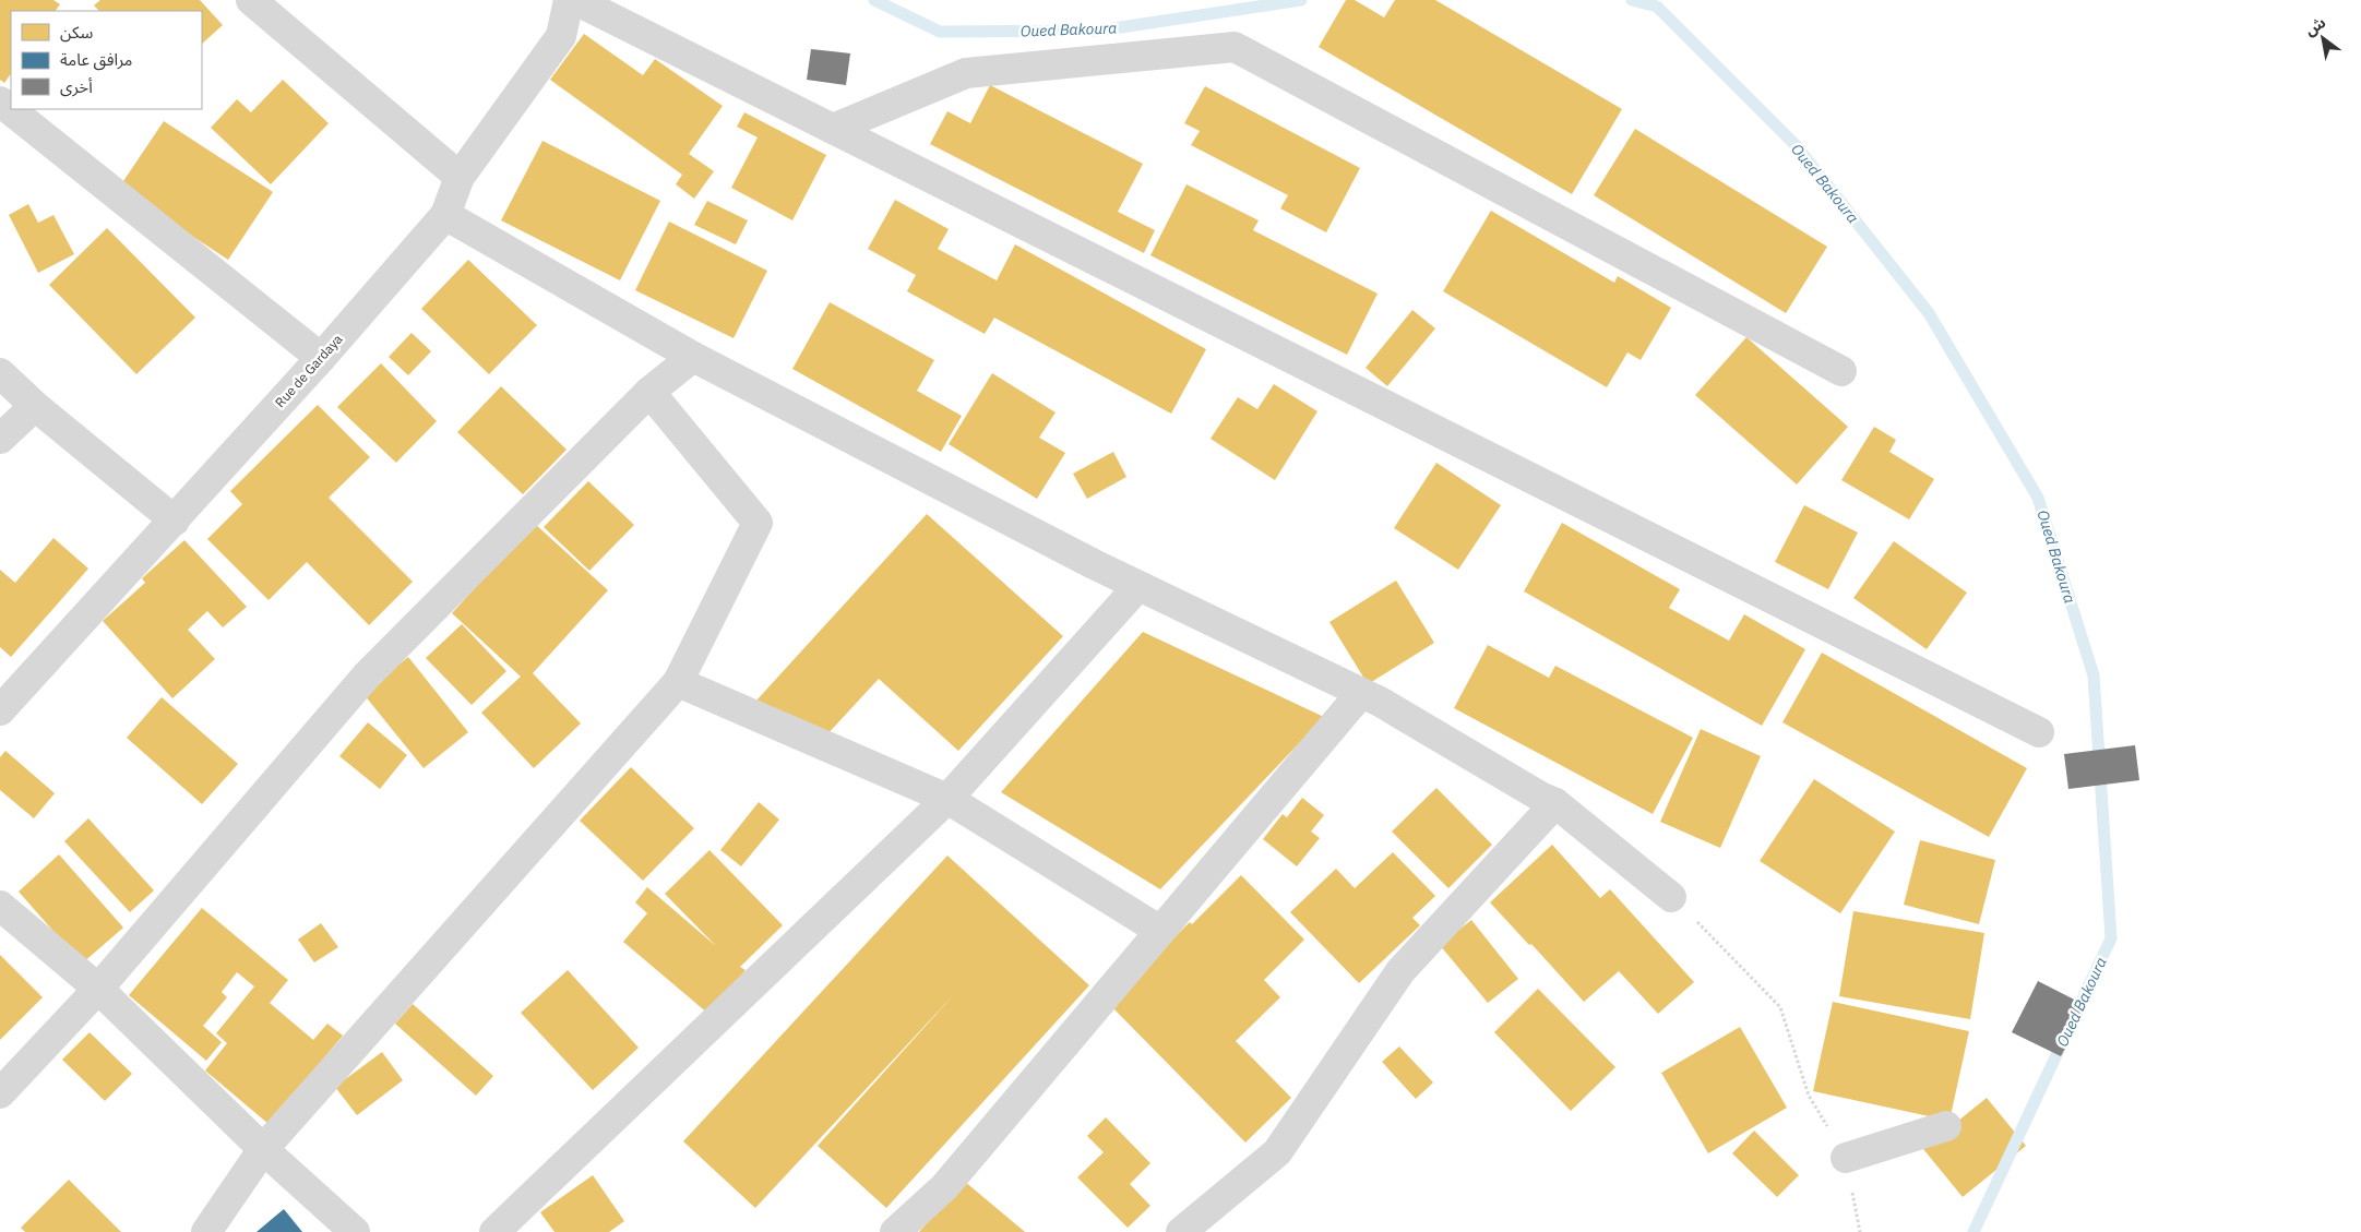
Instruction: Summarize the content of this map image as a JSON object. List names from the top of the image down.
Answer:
{
  "streets": {
    "street": ["Rue de Gardaya"]
  },
  "water": ["Oued Bakoura"],
  "legend": ["سكن", "مرافق عامة", "أخرى"],
  "north": "top left"
}
